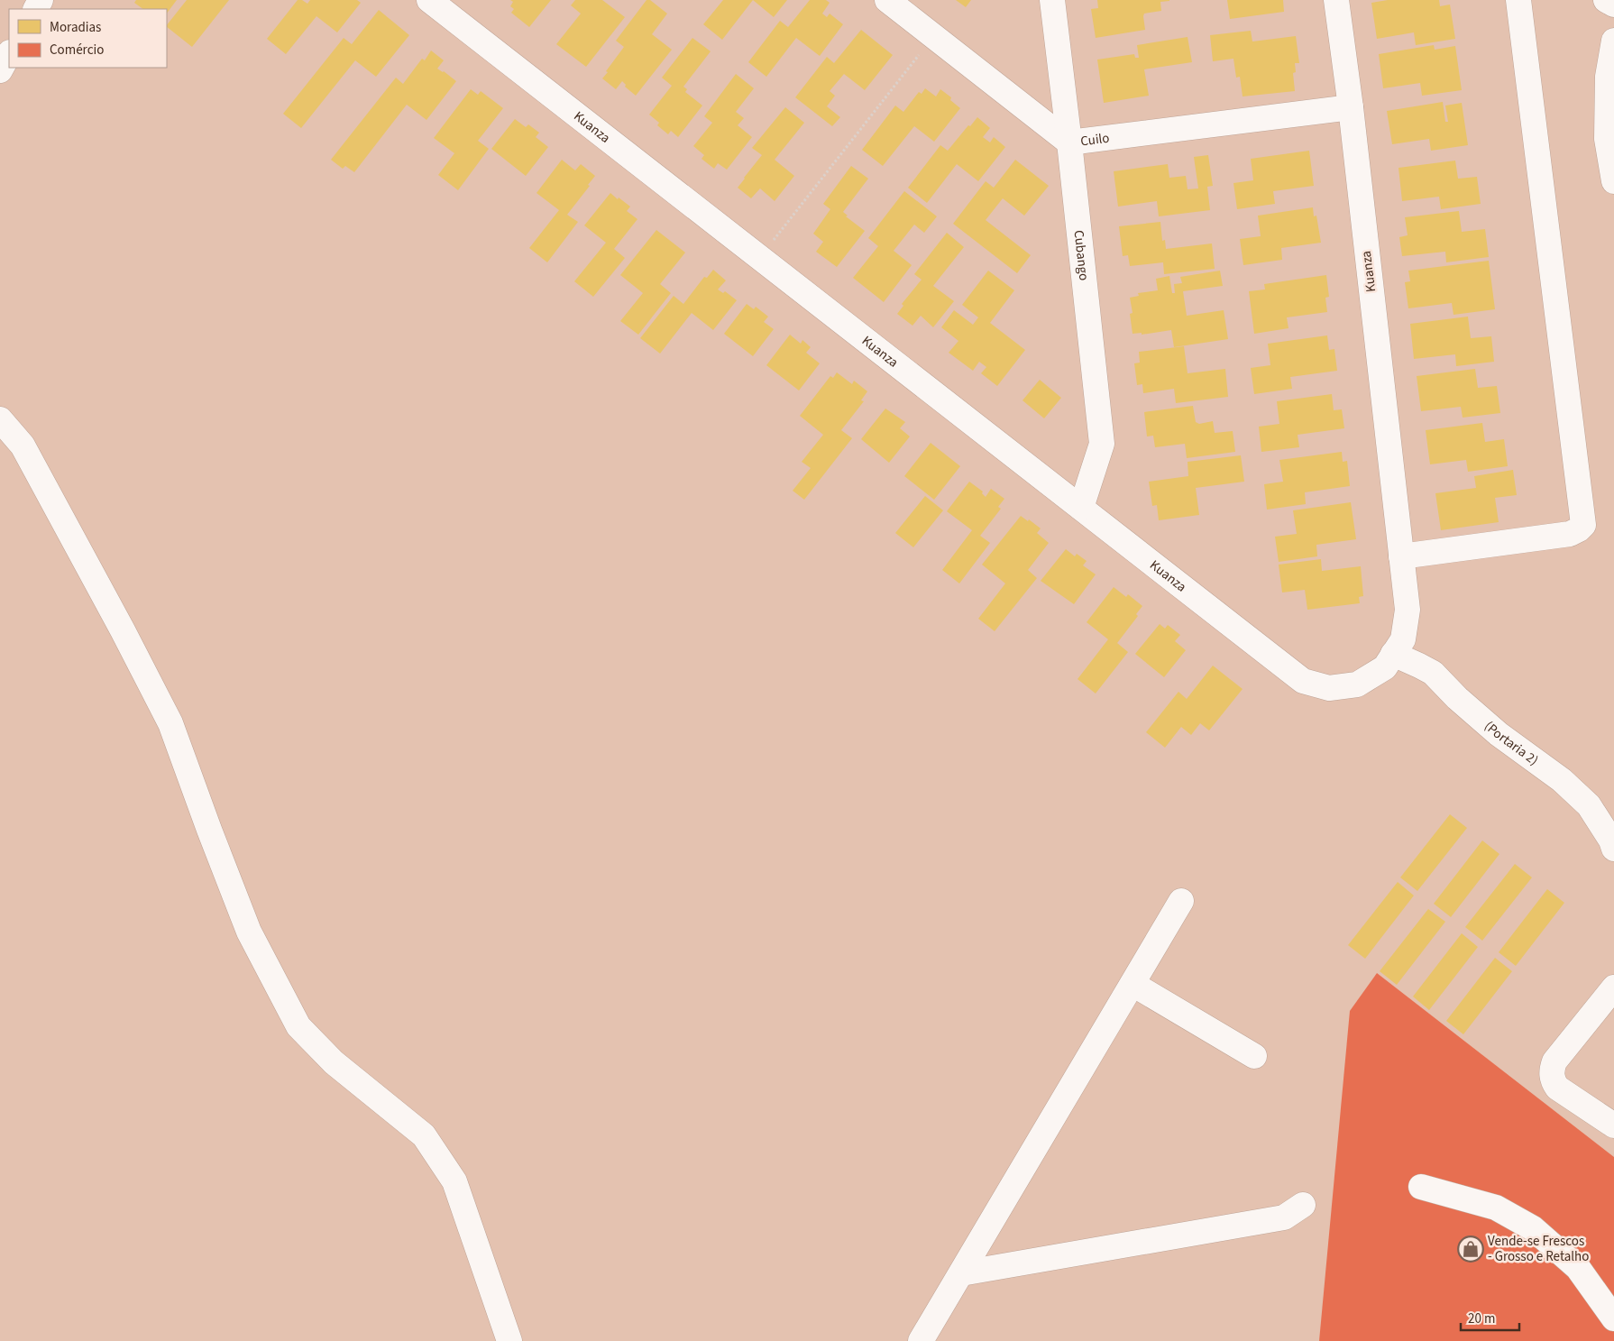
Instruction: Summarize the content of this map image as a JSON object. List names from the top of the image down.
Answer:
{
  "streets": {
    "street": [
      "Kuanza",
      "Cuilo",
      "Cubango",
      "(Portaria 2)"
    ]
  },
  "crossings": [
    ["Kuanza", "Cuilo"],
    ["Kuanza", "Cubango"],
    ["Kuanza", "(Portaria 2)"],
    ["Cuilo", "Cubango"]
  ],
  "places": {
    "shop": ["Vende-se Frescos - Grosso e Retalho"]
  },
  "legend": ["Moradias", "Comércio"],
  "scale_bar": "20 m"
}
